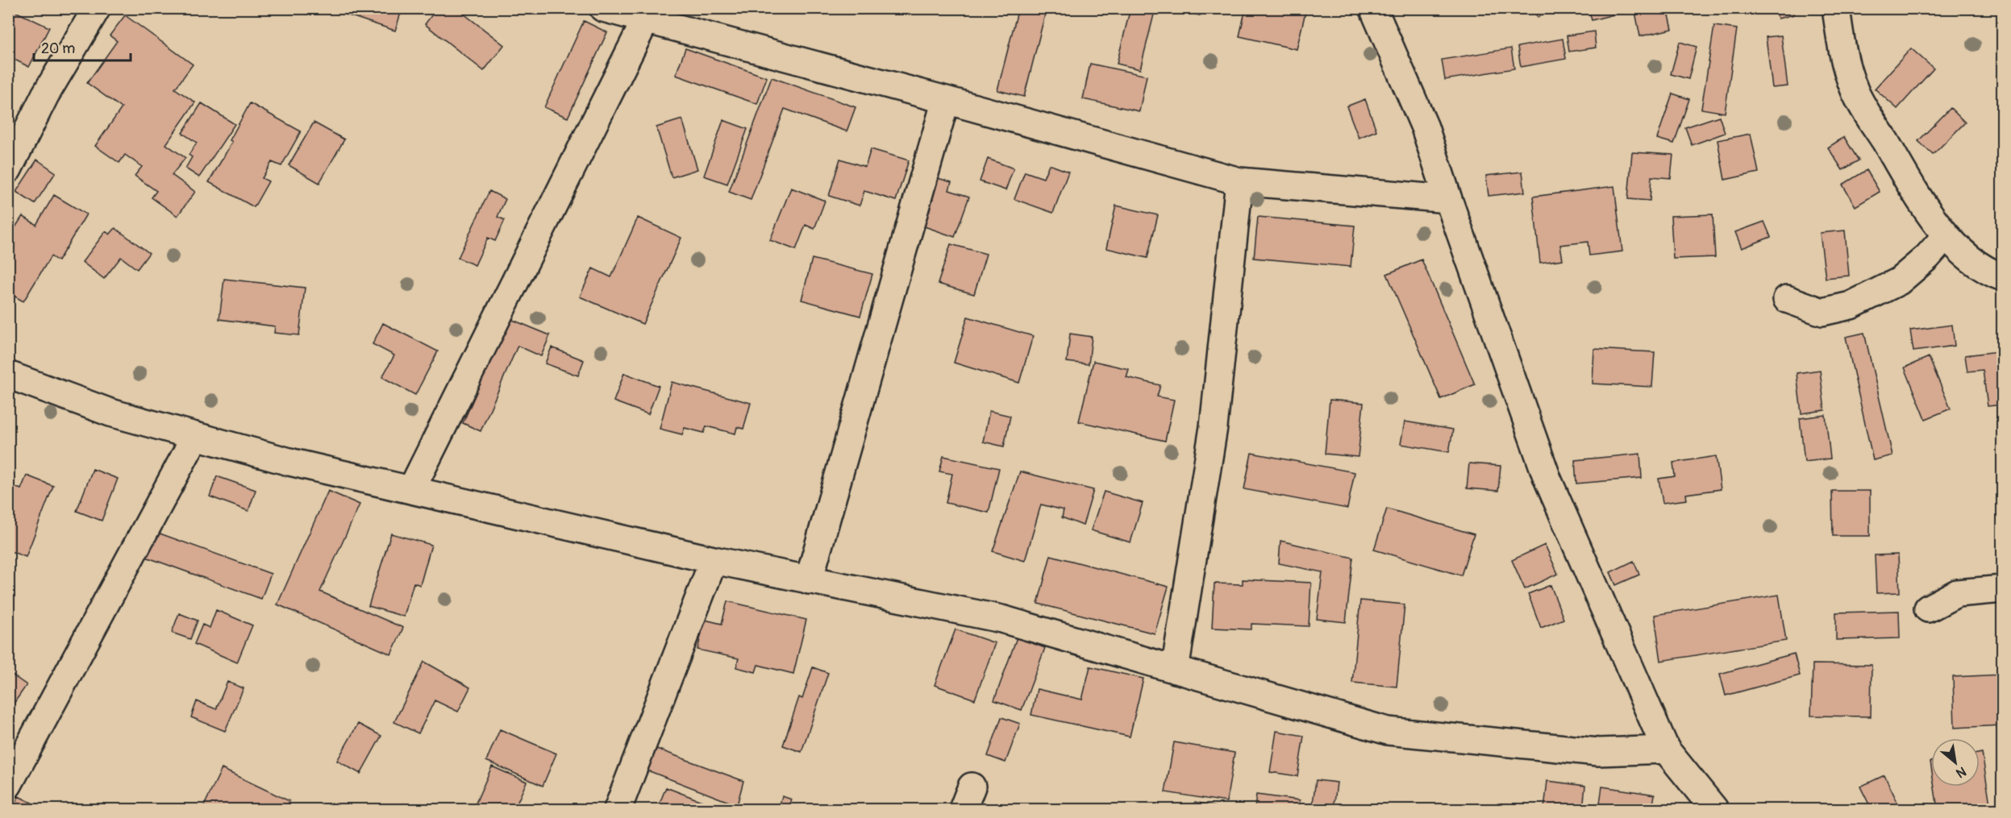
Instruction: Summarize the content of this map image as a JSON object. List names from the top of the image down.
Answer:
{
  "scale_bar": "20 m",
  "north": "bottom right"
}
